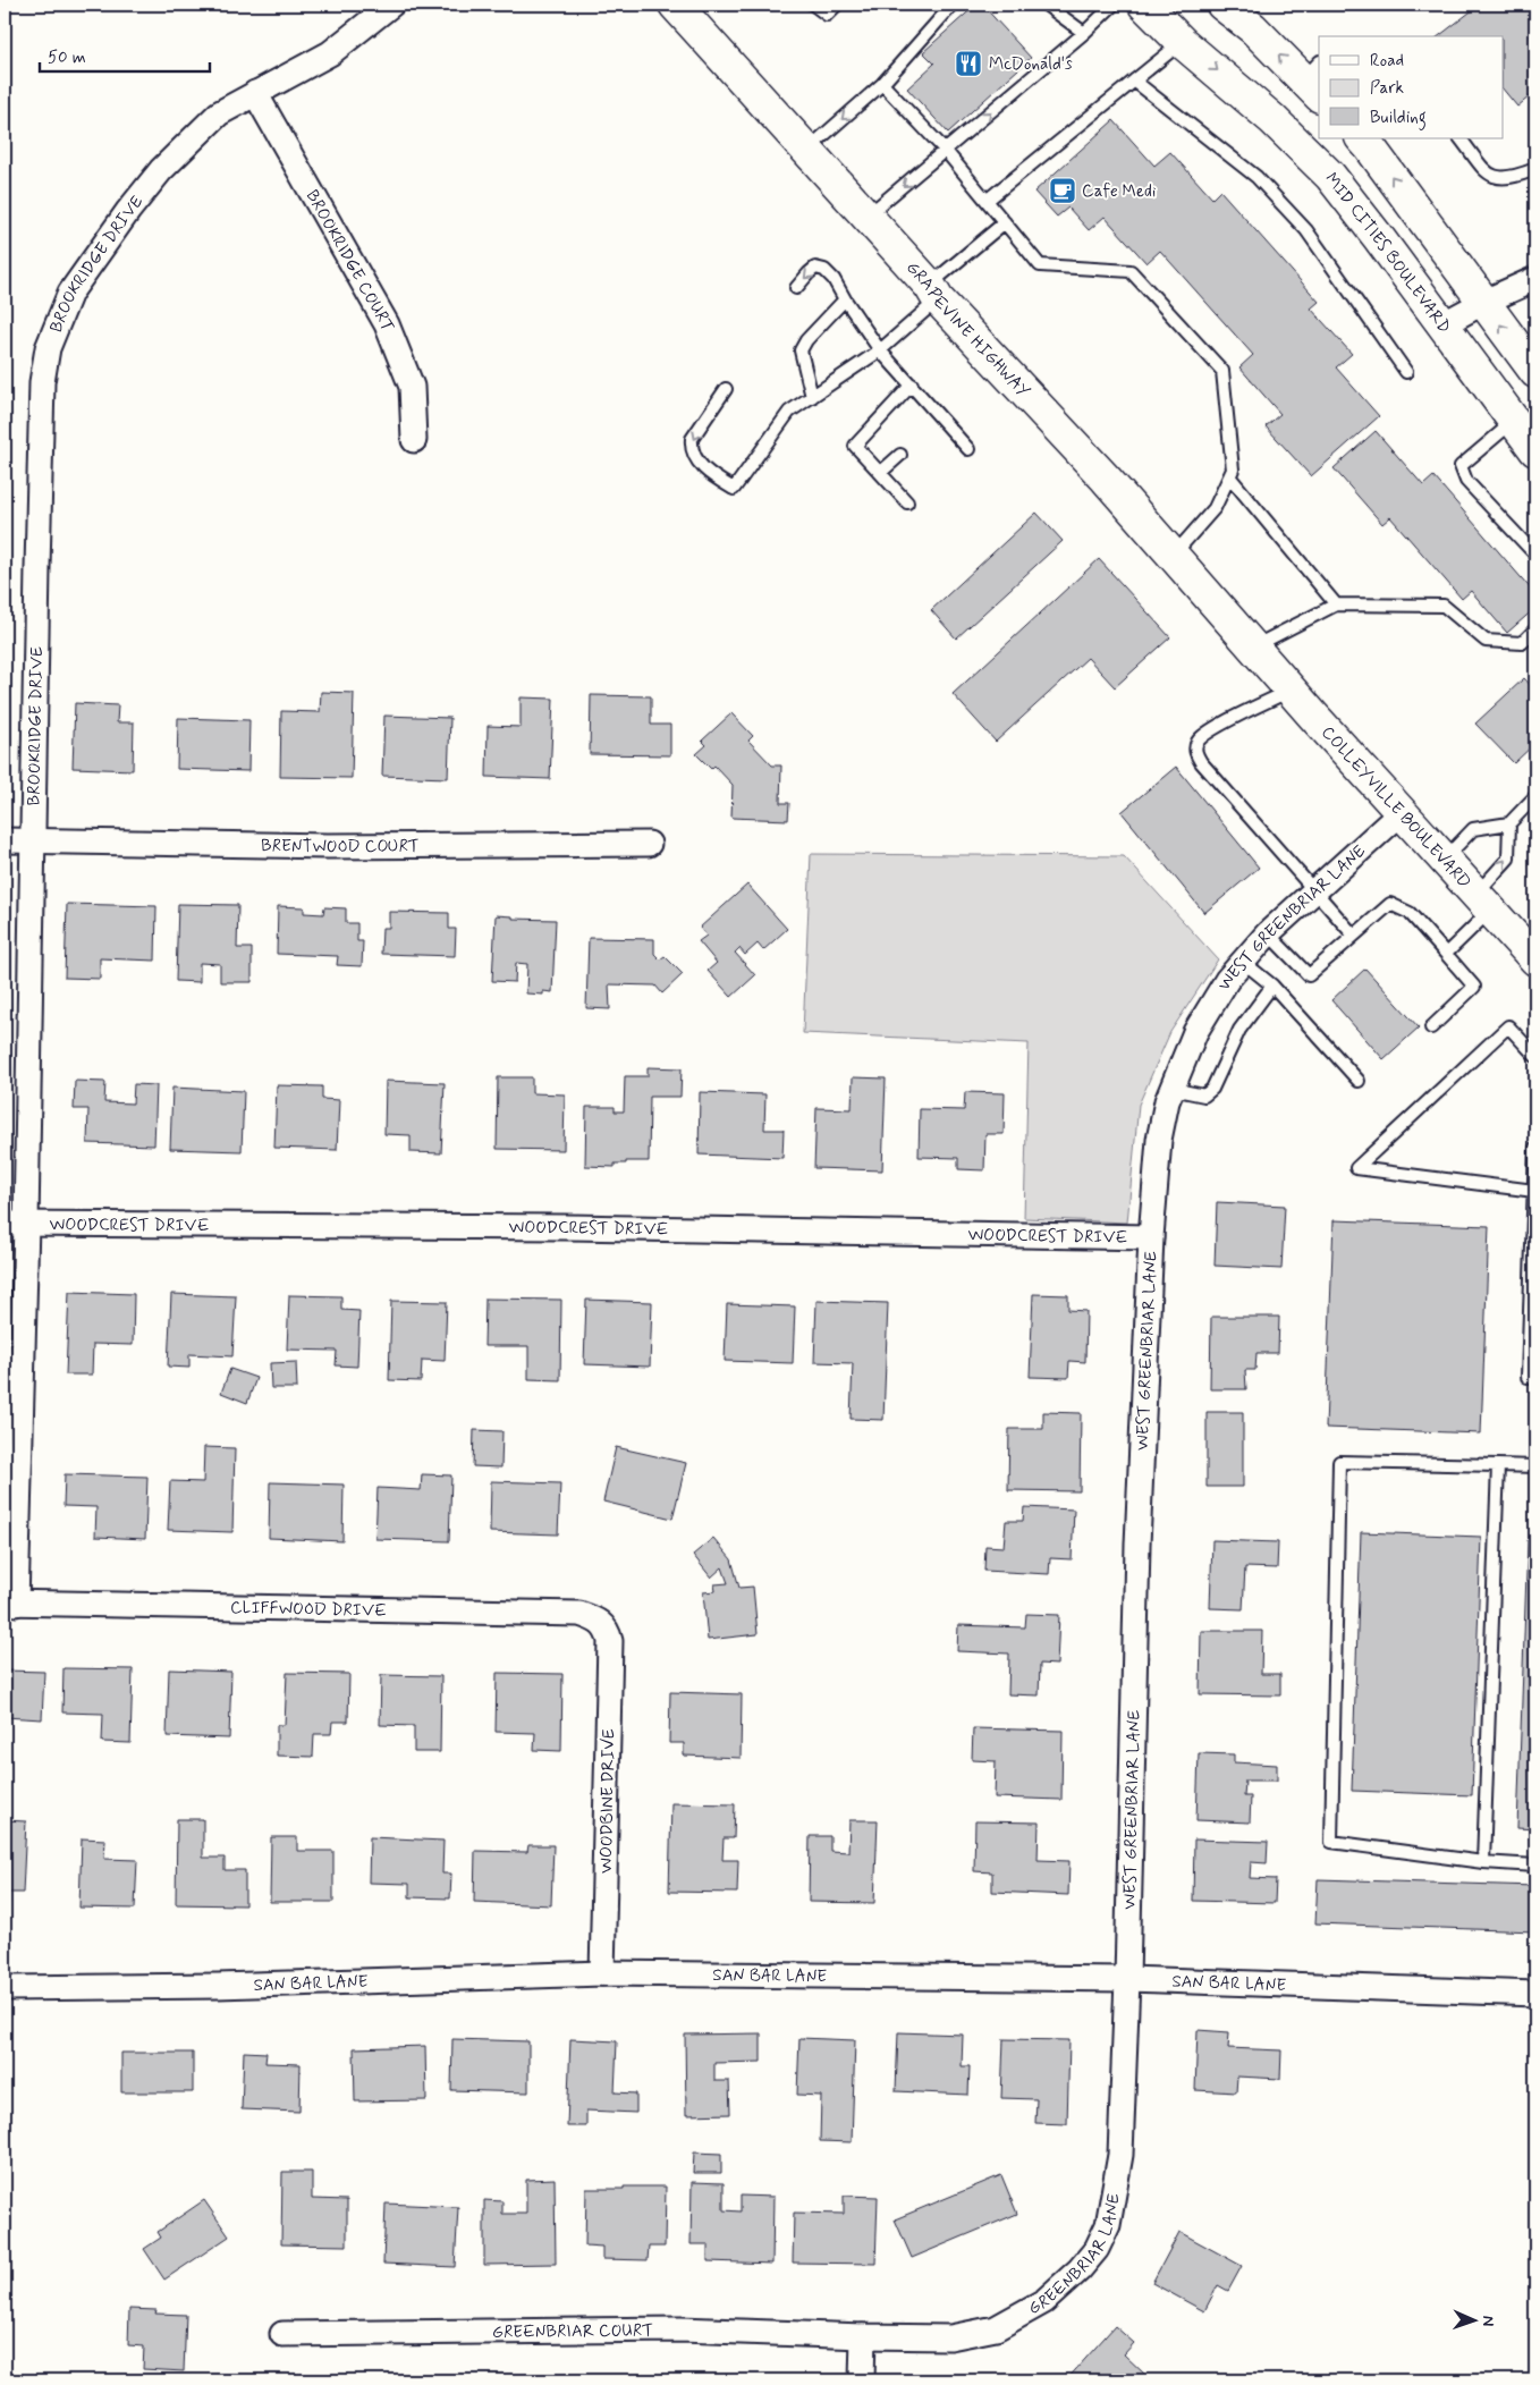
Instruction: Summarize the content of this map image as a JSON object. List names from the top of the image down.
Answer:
{
  "streets": {
    "main road": ["MID CITIES BOULEVARD", "GRAPEVINE HIGHWAY", "COLLEYVILLE BOULEVARD"],
    "street": [
      "BROOKRIDGE COURT",
      "BROOKRIDGE DRIVE",
      "BRENTWOOD COURT",
      "WEST GREENBRIAR LANE",
      "WOODCREST DRIVE",
      "CLIFFWOOD DRIVE",
      "WOODBINE DRIVE",
      "SAN BAR LANE",
      "GREENBRIAR LANE",
      "GREENBRIAR COURT"
    ]
  },
  "crossings": [
    ["BROOKRIDGE COURT", "BROOKRIDGE DRIVE"],
    ["BROOKRIDGE DRIVE", "BRENTWOOD COURT"],
    ["BROOKRIDGE DRIVE", "WOODCREST DRIVE"],
    ["BROOKRIDGE DRIVE", "CLIFFWOOD DRIVE"],
    ["GRAPEVINE HIGHWAY", "COLLEYVILLE BOULEVARD"],
    ["COLLEYVILLE BOULEVARD", "WEST GREENBRIAR LANE"],
    ["WEST GREENBRIAR LANE", "WOODCREST DRIVE"],
    ["WEST GREENBRIAR LANE", "SAN BAR LANE"],
    ["WEST GREENBRIAR LANE", "GREENBRIAR LANE"],
    ["CLIFFWOOD DRIVE", "WOODBINE DRIVE"],
    ["WOODBINE DRIVE", "SAN BAR LANE"],
    ["SAN BAR LANE", "GREENBRIAR LANE"],
    ["GREENBRIAR LANE", "GREENBRIAR COURT"]
  ],
  "places": {
    "restaurant": ["McDonald's"],
    "cafe": ["Cafe Medi"]
  },
  "legend": ["Road", "Park", "Building"],
  "scale_bar": "50 m",
  "north": "right"
}
